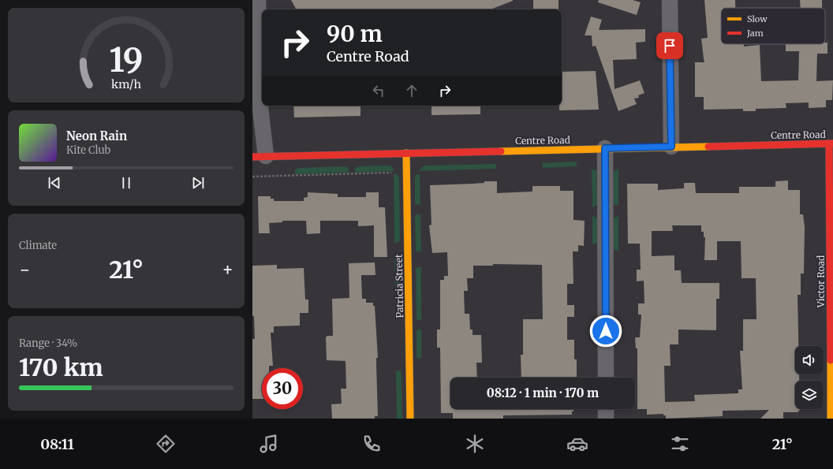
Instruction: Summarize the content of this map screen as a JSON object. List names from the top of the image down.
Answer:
{
  "streets": {
    "main road": ["Centre Road", "Victor Road", "Patricia Street"]
  },
  "crossings": [
    ["Centre Road", "Victor Road"],
    ["Centre Road", "Patricia Street"]
  ],
  "legend": ["Slow", "Jam"],
  "page": {
    "turn": ["90 m", "Centre Road"],
    "song": ["Neon Rain", "Kite Club"],
    "tile": [
      "Climate",
      ["Range · 34%", "170 km"]
    ],
    "heat": ["−", "21°", "+"],
    "limit": "30",
    "trip": "08:12 · 1 min · 170 m",
    "tabs": ["08:11", "21°"],
    "gauge": ["19", "km/h"]
  }
}
